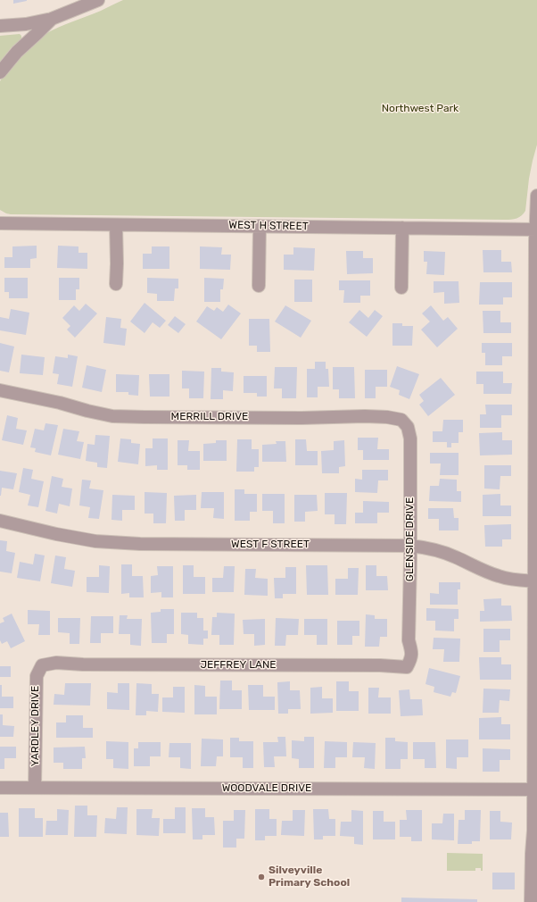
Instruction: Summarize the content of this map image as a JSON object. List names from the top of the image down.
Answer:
{
  "streets": {
    "street": [
      "WEST H STREET",
      "MERRILL DRIVE",
      "GLENSIDE DRIVE",
      "WEST F STREET",
      "JEFFREY LANE",
      "YARDLEY DRIVE",
      "WOODVALE DRIVE"
    ]
  },
  "crossings": [
    ["MERRILL DRIVE", "GLENSIDE DRIVE"],
    ["GLENSIDE DRIVE", "WEST F STREET"],
    ["GLENSIDE DRIVE", "JEFFREY LANE"],
    ["JEFFREY LANE", "YARDLEY DRIVE"],
    ["YARDLEY DRIVE", "WOODVALE DRIVE"]
  ],
  "parks": ["Northwest Park"],
  "places": ["Silveyville Primary School"]
}
